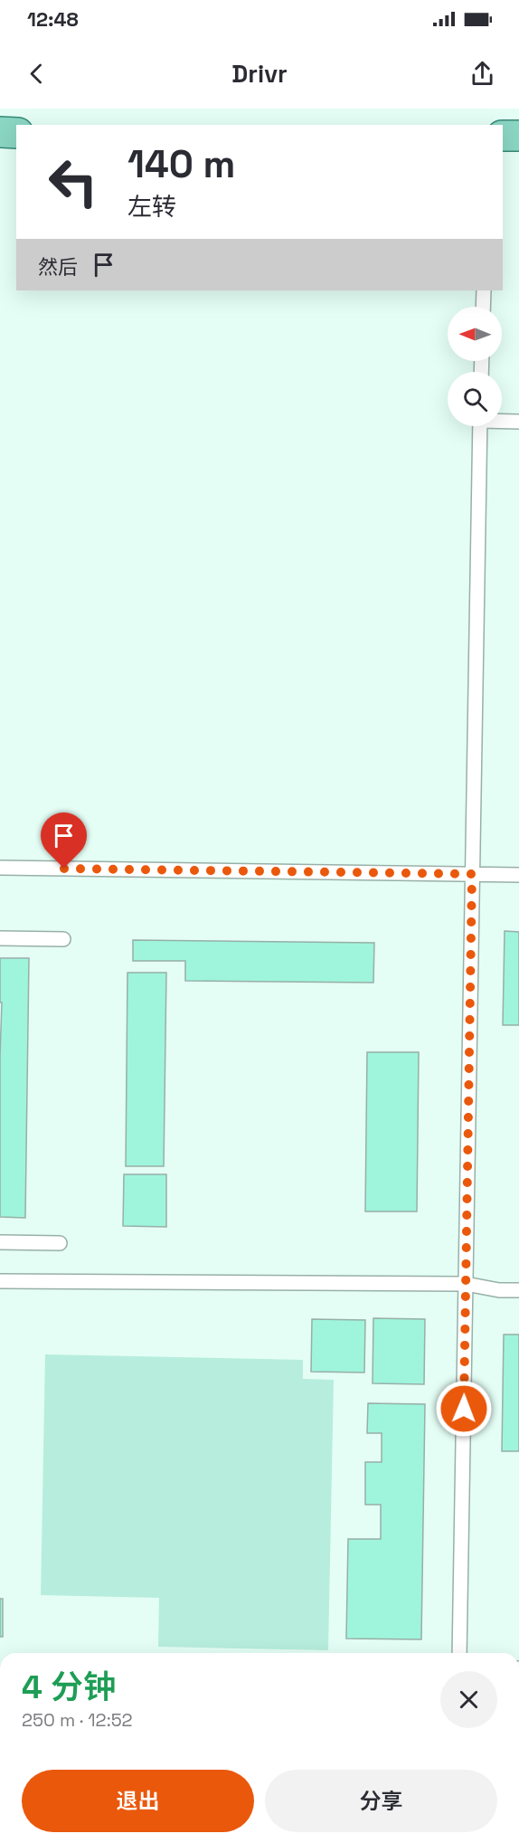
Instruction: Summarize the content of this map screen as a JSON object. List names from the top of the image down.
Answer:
{
  "north": "left",
  "page": {
    "status": "12:48",
    "header": "Drivr",
    "turn": ["140 m", "左转"],
    "then": "然后",
    "heading": ["4 分钟", "250 m · 12:52"],
    "buttons": ["退出", "分享"]
  }
}
